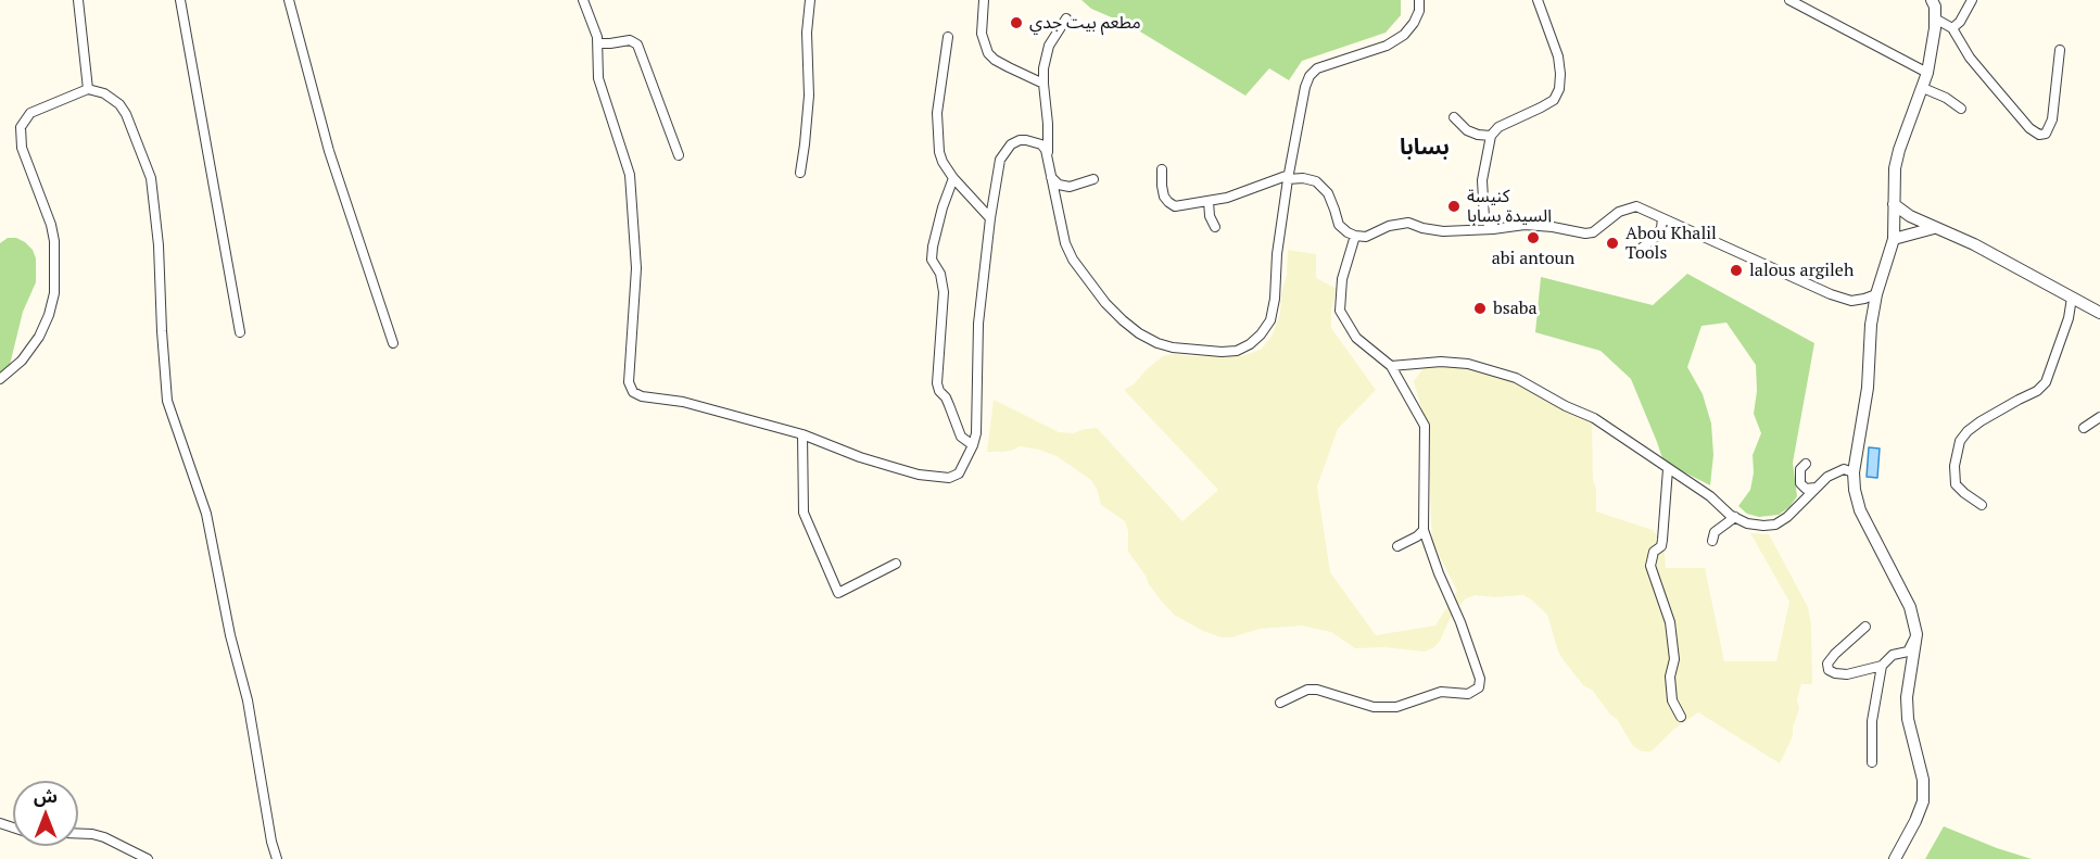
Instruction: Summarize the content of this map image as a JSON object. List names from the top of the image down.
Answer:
{
  "districts": ["بسابا"],
  "places": [
    "مطعم بيت جدي",
    "كنيسة السيدة بسابا",
    "abi antoun",
    "Abou Khalil Tools",
    "lalous argileh",
    "bsaba"
  ],
  "north": "top"
}
